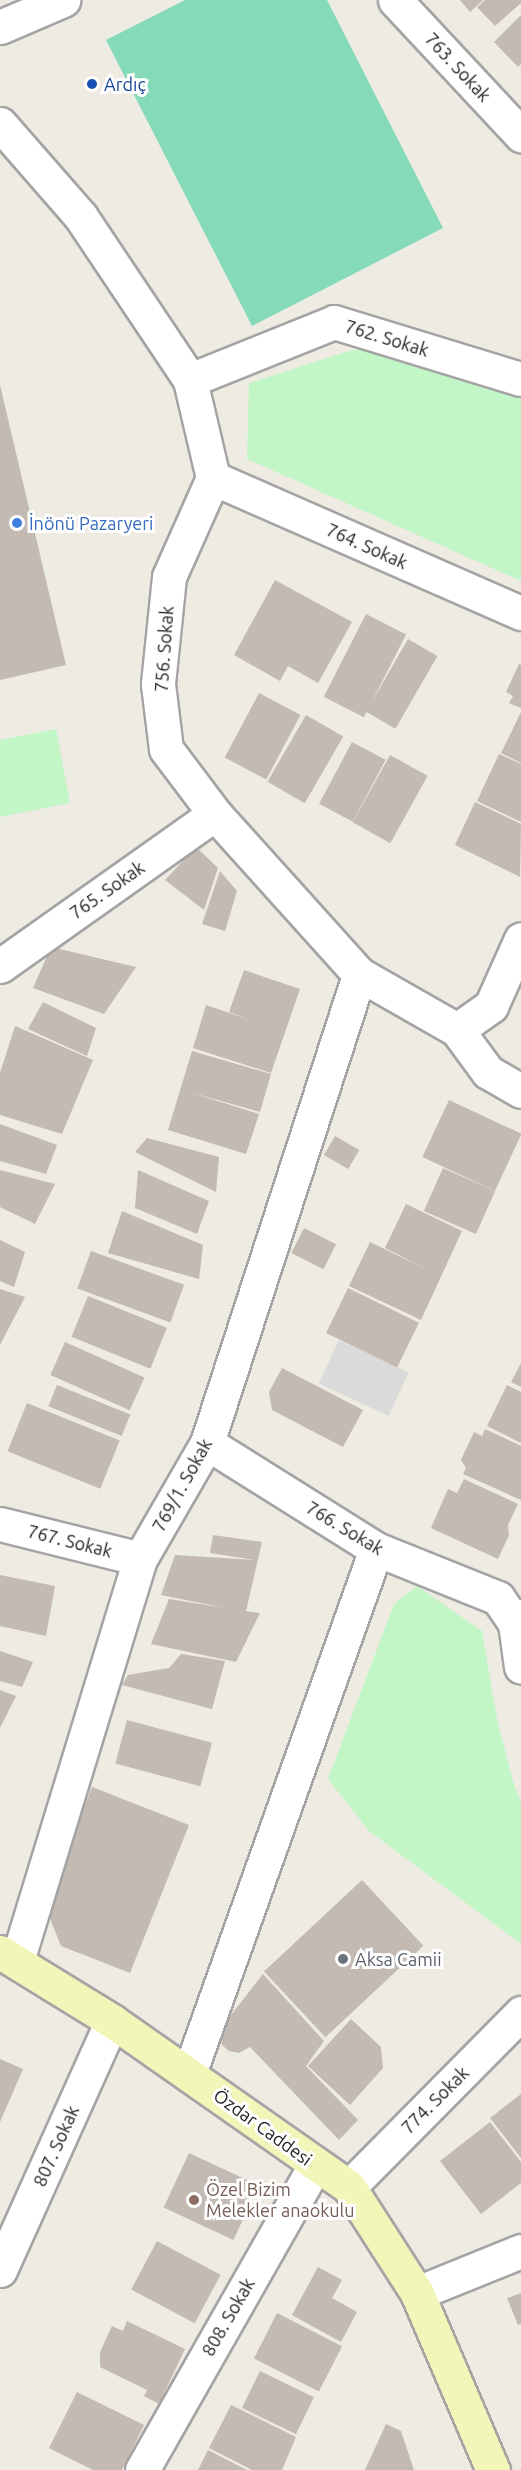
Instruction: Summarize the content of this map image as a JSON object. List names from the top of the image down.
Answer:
{
  "streets": {
    "main road": ["Özdar Caddesi"],
    "street": [
      "763. Sokak",
      "762. Sokak",
      "764. Sokak",
      "756. Sokak",
      "765. Sokak",
      "769/1. Sokak",
      "766. Sokak",
      "767. Sokak",
      "774. Sokak",
      "807. Sokak",
      "808. Sokak"
    ]
  },
  "crossings": [
    ["764. Sokak", "756. Sokak"],
    ["756. Sokak", "765. Sokak"],
    ["756. Sokak", "769/1. Sokak"],
    ["769/1. Sokak", "766. Sokak"],
    ["769/1. Sokak", "767. Sokak"],
    ["769/1. Sokak", "Özdar Caddesi"],
    ["774. Sokak", "Özdar Caddesi"],
    ["Özdar Caddesi", "807. Sokak"],
    ["Özdar Caddesi", "808. Sokak"]
  ],
  "places": [
    "Ardıç",
    "İnönü Pazaryeri",
    "Aksa Camii",
    "Özel Bizim Melekler anaokulu"
  ]
}
